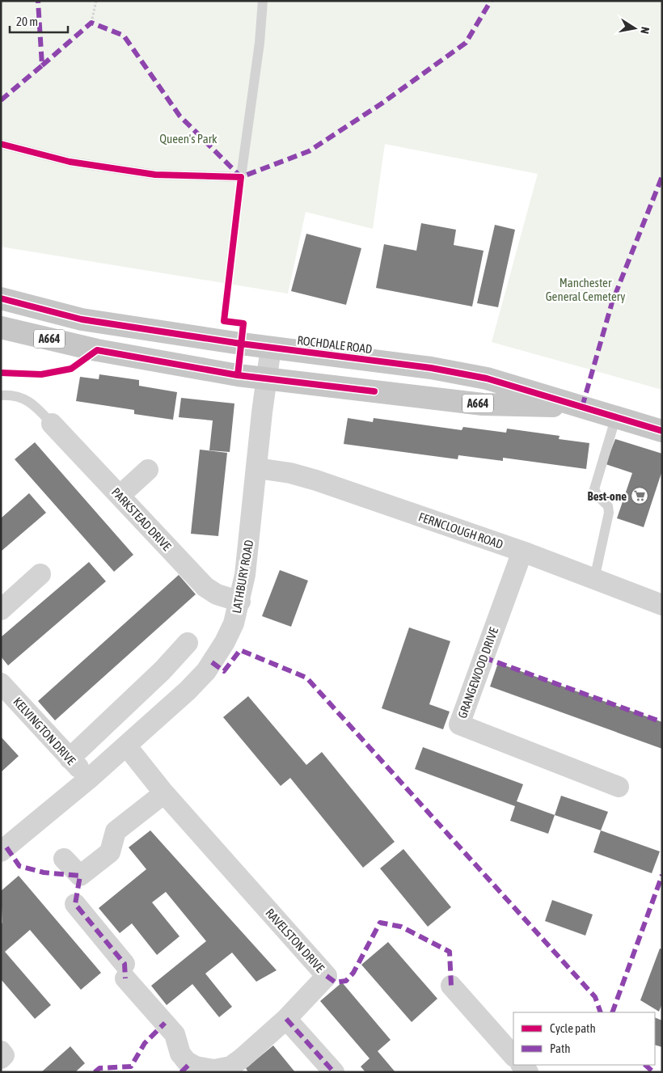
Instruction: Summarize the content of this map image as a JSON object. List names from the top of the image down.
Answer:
{
  "streets": {
    "main road": ["A664", "ROCHDALE ROAD"],
    "street": [
      "PARKSTEAD DRIVE",
      "FERNCLOUGH ROAD",
      "LATHBURY ROAD",
      "GRANGEWOOD DRIVE",
      "KELVINGTON DRIVE",
      "RAVELSTON DRIVE"
    ]
  },
  "crossings": [
    ["ROCHDALE ROAD", "LATHBURY ROAD"],
    ["PARKSTEAD DRIVE", "LATHBURY ROAD"],
    ["FERNCLOUGH ROAD", "LATHBURY ROAD"],
    ["FERNCLOUGH ROAD", "GRANGEWOOD DRIVE"],
    ["LATHBURY ROAD", "KELVINGTON DRIVE"],
    ["LATHBURY ROAD", "RAVELSTON DRIVE"]
  ],
  "parks": ["Queen's Park", "Manchester General Cemetery"],
  "places": {
    "supermarket": ["Best-one"]
  },
  "legend": ["Cycle path", "Path"],
  "scale_bar": "20 m",
  "north": "right"
}
